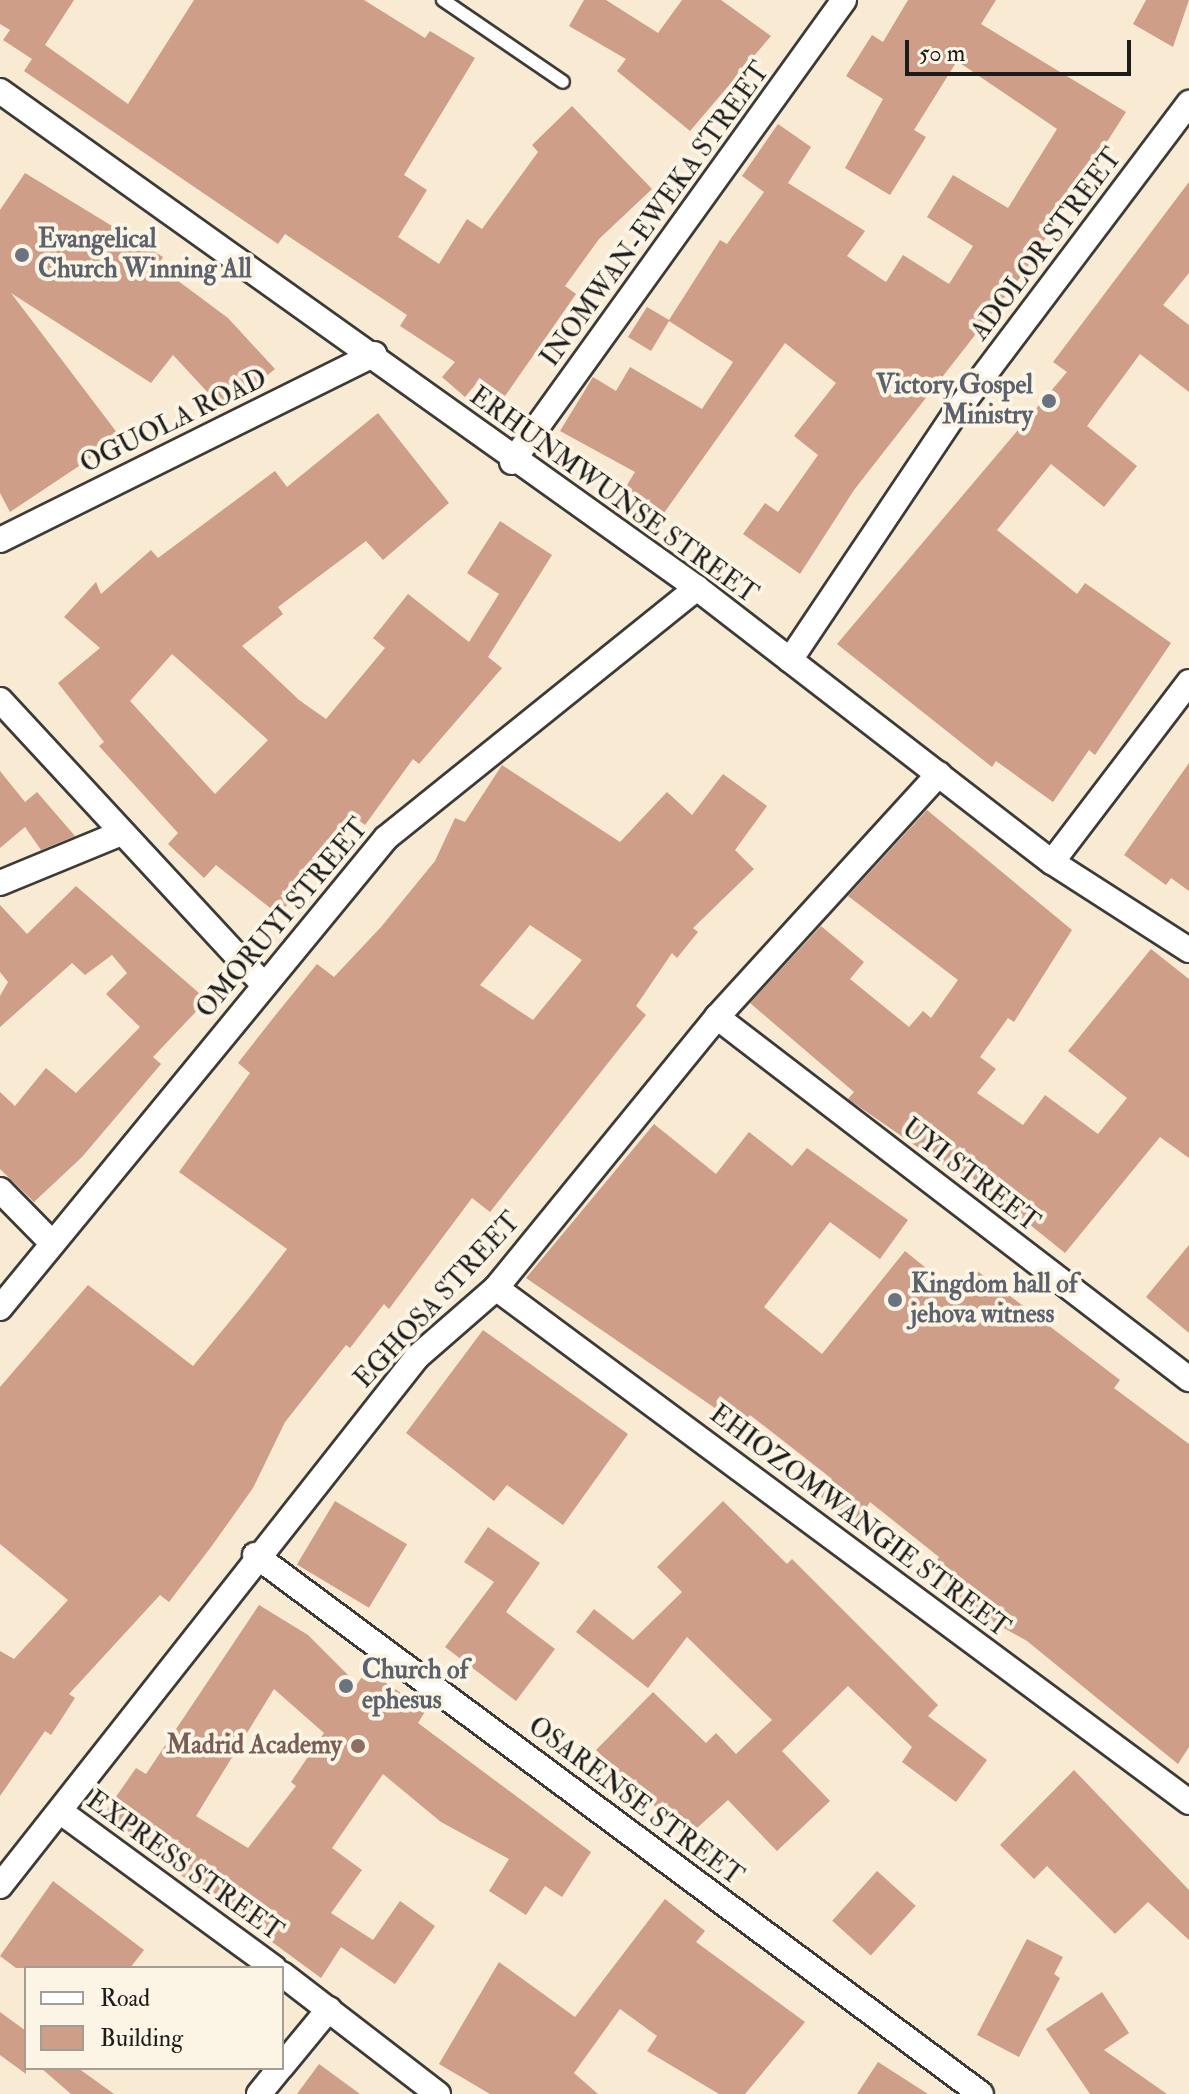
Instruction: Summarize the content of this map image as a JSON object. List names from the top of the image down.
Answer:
{
  "streets": {
    "street": [
      "INOMWAN-EWEKA STREET",
      "ADOLOR STREET",
      "OGUOLA ROAD",
      "ERHUNMWUNSE STREET",
      "OMORUYI STREET",
      "UYI STREET",
      "EGHOSA STREET",
      "EHIOZOMWANGIE STREET",
      "OSARENSE STREET",
      "EXPRESS STREET"
    ]
  },
  "crossings": [
    ["INOMWAN-EWEKA STREET", "ERHUNMWUNSE STREET"],
    ["ADOLOR STREET", "ERHUNMWUNSE STREET"],
    ["OGUOLA ROAD", "ERHUNMWUNSE STREET"],
    ["ERHUNMWUNSE STREET", "OMORUYI STREET"],
    ["ERHUNMWUNSE STREET", "EGHOSA STREET"],
    ["UYI STREET", "EGHOSA STREET"],
    ["EGHOSA STREET", "EHIOZOMWANGIE STREET"],
    ["EGHOSA STREET", "OSARENSE STREET"],
    ["EGHOSA STREET", "EXPRESS STREET"]
  ],
  "places": [
    "Evangelical Church Winning All",
    "Victory Gospel Ministry",
    "Kingdom hall of jehova witness",
    "Church of ephesus",
    "Madrid Academy"
  ],
  "legend": ["Road", "Building"],
  "scale_bar": "50 m"
}
